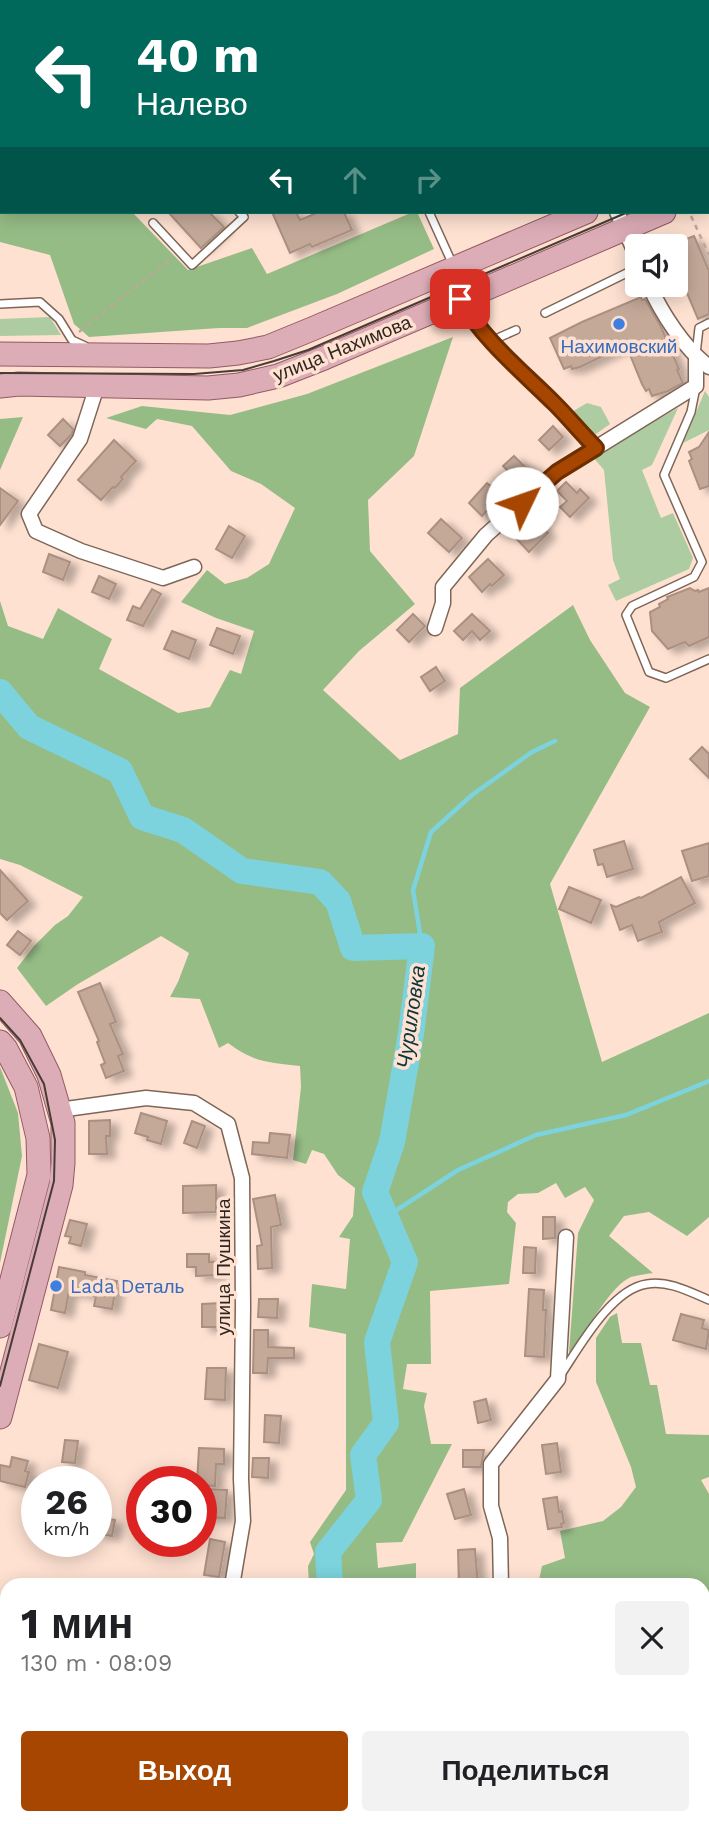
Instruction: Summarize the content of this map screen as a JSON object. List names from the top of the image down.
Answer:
{
  "streets": {
    "main road": ["улица Нахимова"],
    "street": ["улица Пушкина"]
  },
  "water": ["Чуриловка"],
  "places": ["Нахимовский", "Lada Dеталь"],
  "page": {
    "turn": ["40 m", "Налево"],
    "speed": "26 km/h",
    "limit": "30",
    "heading": ["1 мин", "130 m · 08:09"],
    "buttons": ["Выход", "Поделиться"]
  }
}
